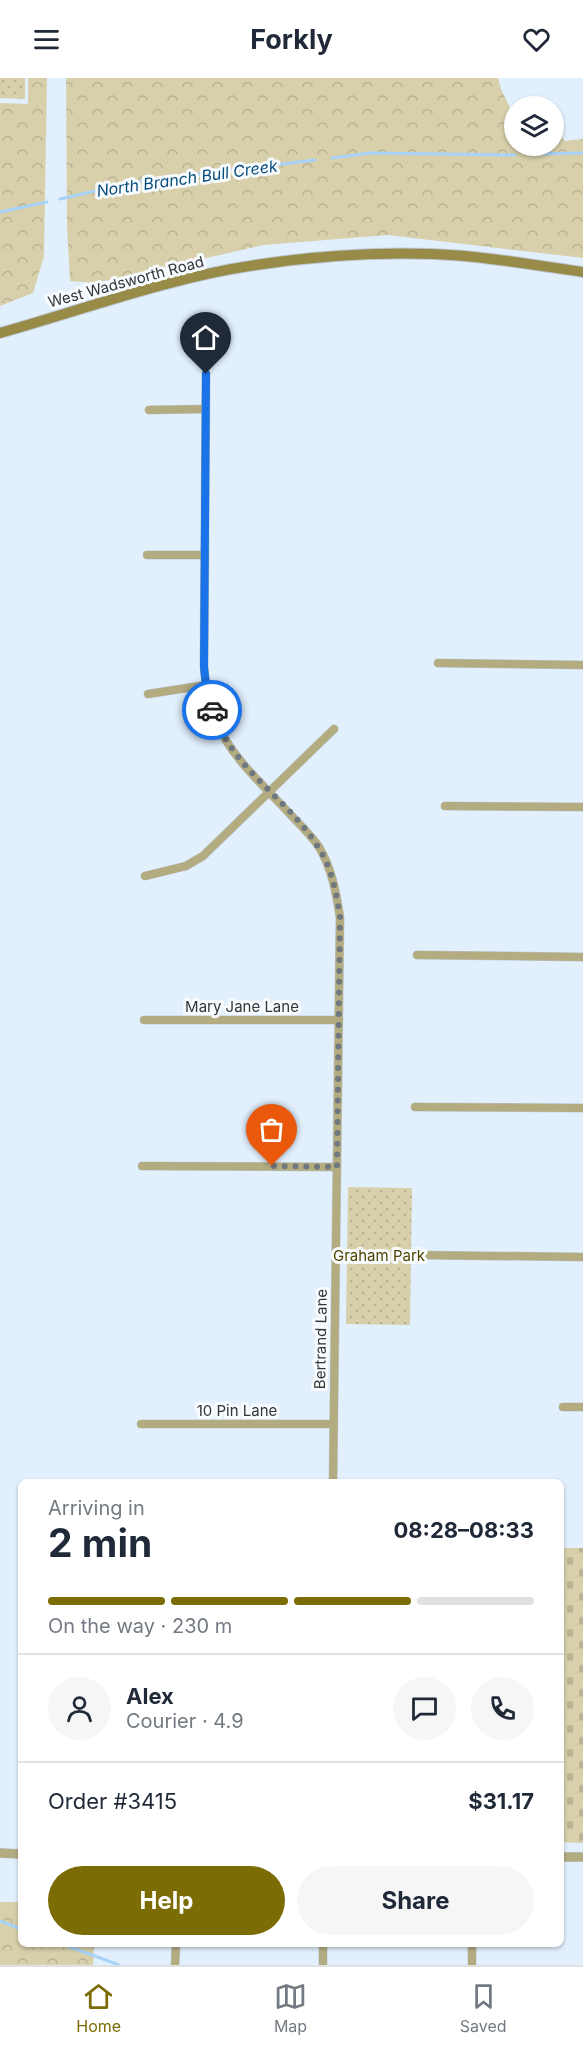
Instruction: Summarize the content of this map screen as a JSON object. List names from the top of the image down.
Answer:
{
  "streets": {
    "main road": ["West Wadsworth Road"],
    "street": ["Mary Jane Lane", "Bertrand Lane", "10 Pin Lane"]
  },
  "crossings": [
    ["Mary Jane Lane", "Bertrand Lane"],
    ["Bertrand Lane", "10 Pin Lane"]
  ],
  "water": ["North Branch Bull Creek"],
  "parks": ["Graham Park"],
  "page": {
    "header": "Forkly",
    "heading": ["2 min", "Arriving in", "08:28–08:33"],
    "panel": [
      "Alex",
      "Courier · 4.9",
      "Order #3415",
      "$31.17"
    ],
    "bar": "On the way · 230 m",
    "buttons": ["Help", "Share"],
    "tabs": ["Home", "Map", "Saved"]
  }
}
